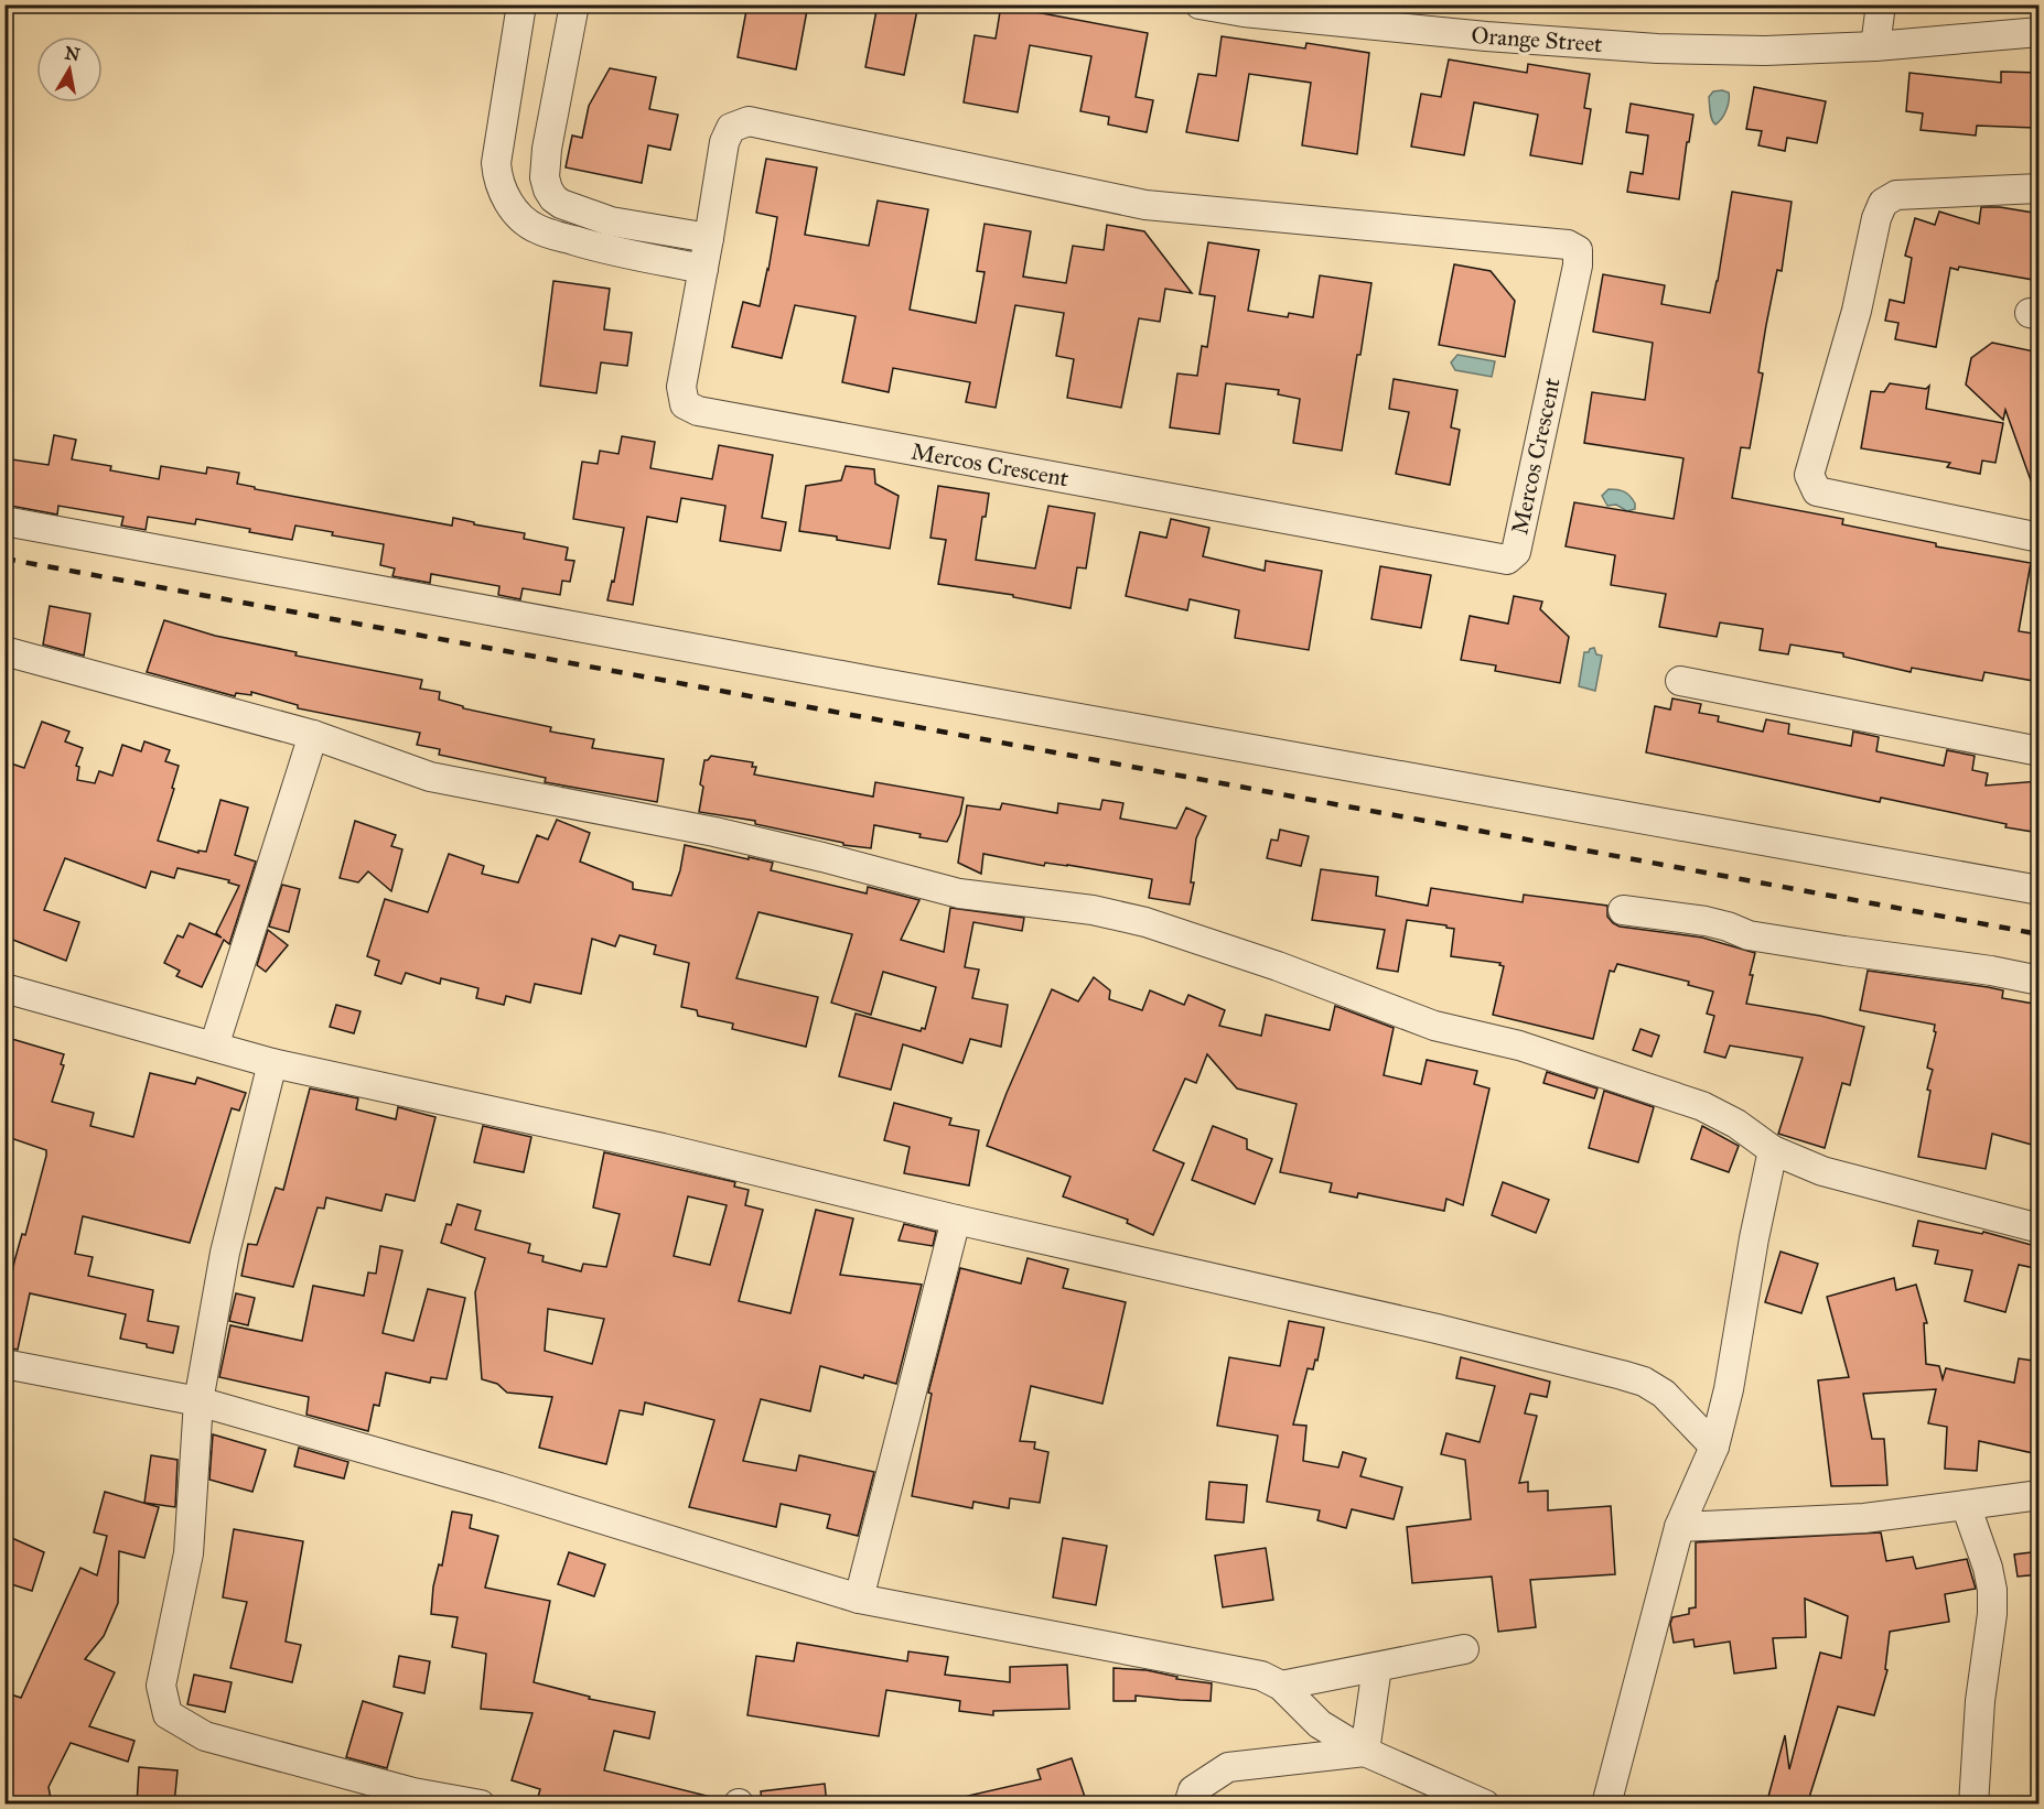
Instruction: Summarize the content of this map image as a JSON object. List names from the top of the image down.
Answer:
{
  "streets": {
    "street": ["Orange Street", "Mercos Crescent"]
  },
  "north": "top"
}
